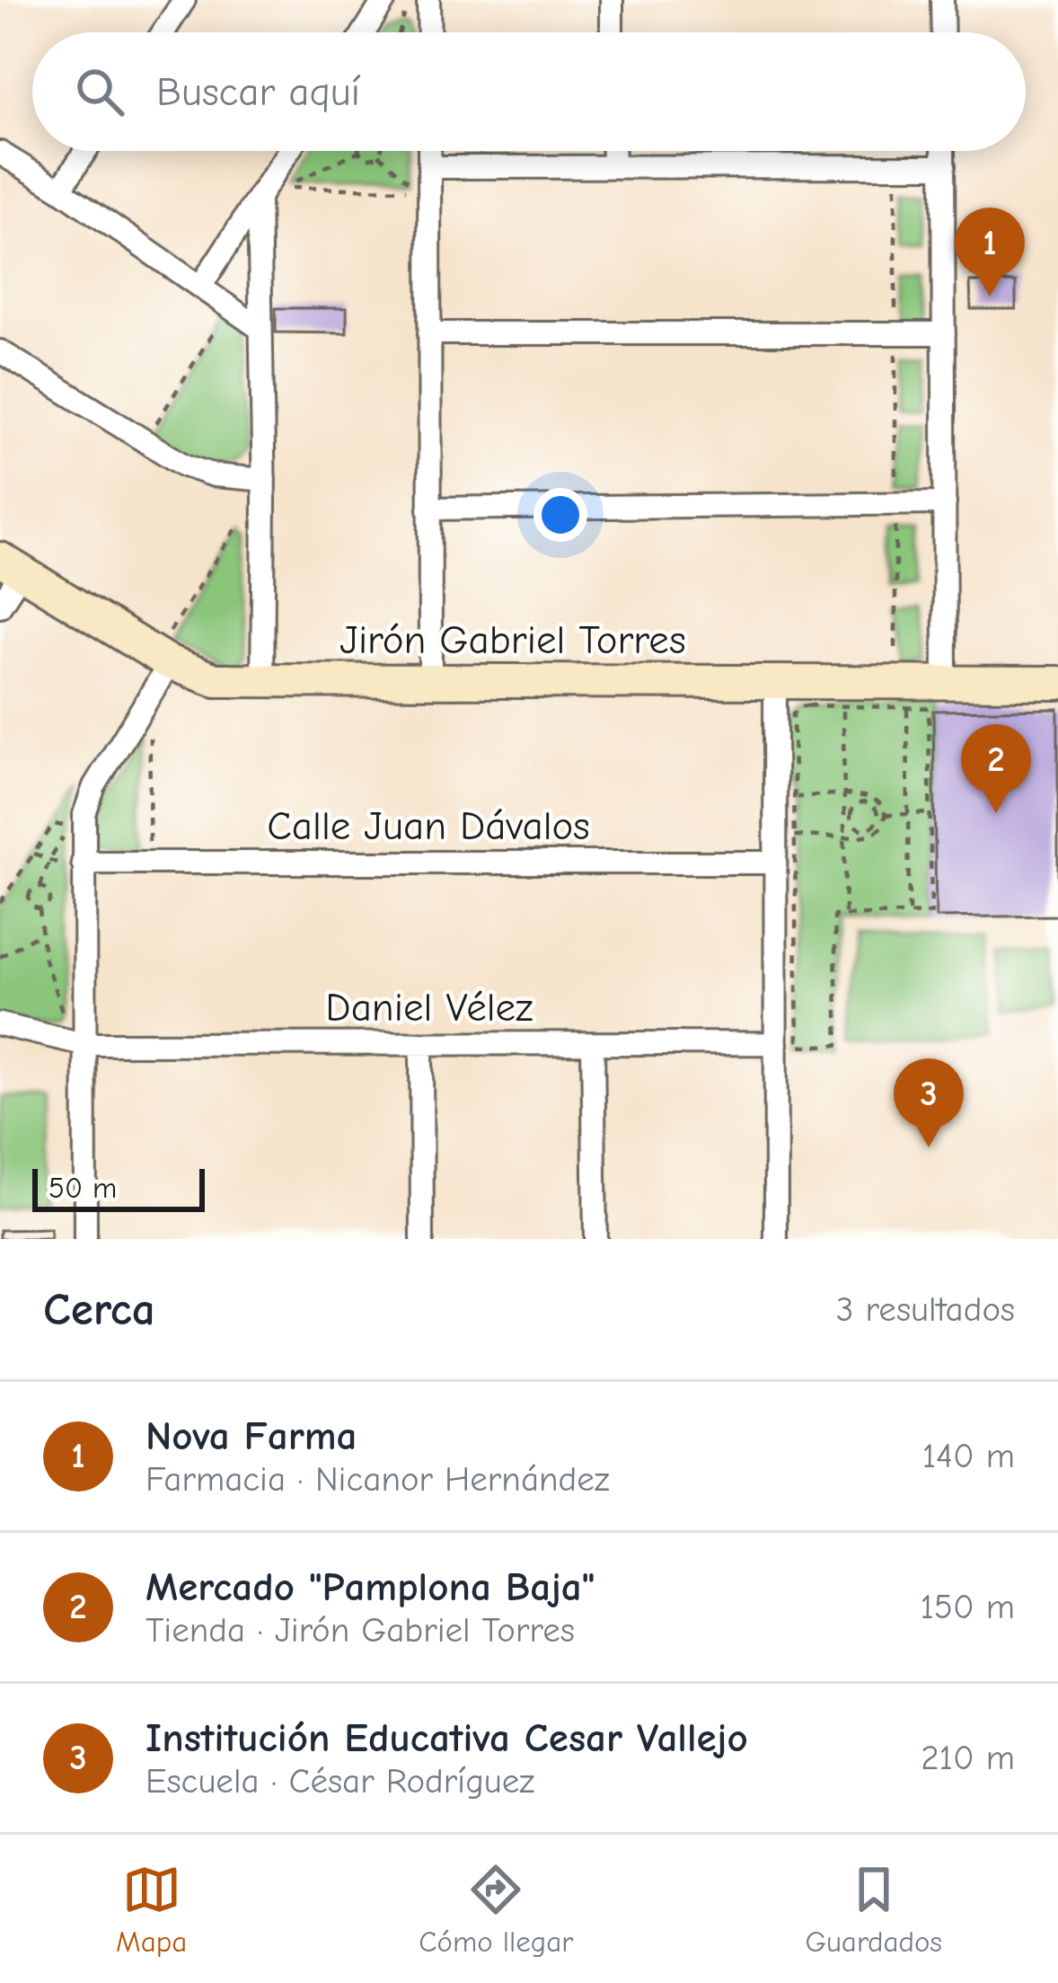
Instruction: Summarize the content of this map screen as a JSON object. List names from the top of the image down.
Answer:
{
  "streets": {
    "street": ["Jirón Gabriel Torres", "Calle Juan Dávalos", "Daniel Vélez"]
  },
  "scale_bar": "50 m",
  "page": {
    "search": "Buscar aquí",
    "pins": ["1", "2", "3"],
    "scale": "50 m",
    "heading": ["Cerca", "3 resultados"],
    "list": [
      {
        "mark": "1",
        "name": "Nova Farma",
        "note": "Farmacia · Nicanor Hernández",
        "value": "140 m"
      },
      {
        "mark": "2",
        "name": "Mercado \"Pamplona Baja\"",
        "note": "Tienda · Jirón Gabriel Torres",
        "value": "150 m"
      },
      {
        "mark": "3",
        "name": "Institución Educativa Cesar Vallejo",
        "note": "Escuela · César Rodríguez",
        "value": "210 m"
      }
    ],
    "nav": ["Mapa", "Cómo llegar", "Guardados"]
  }
}
